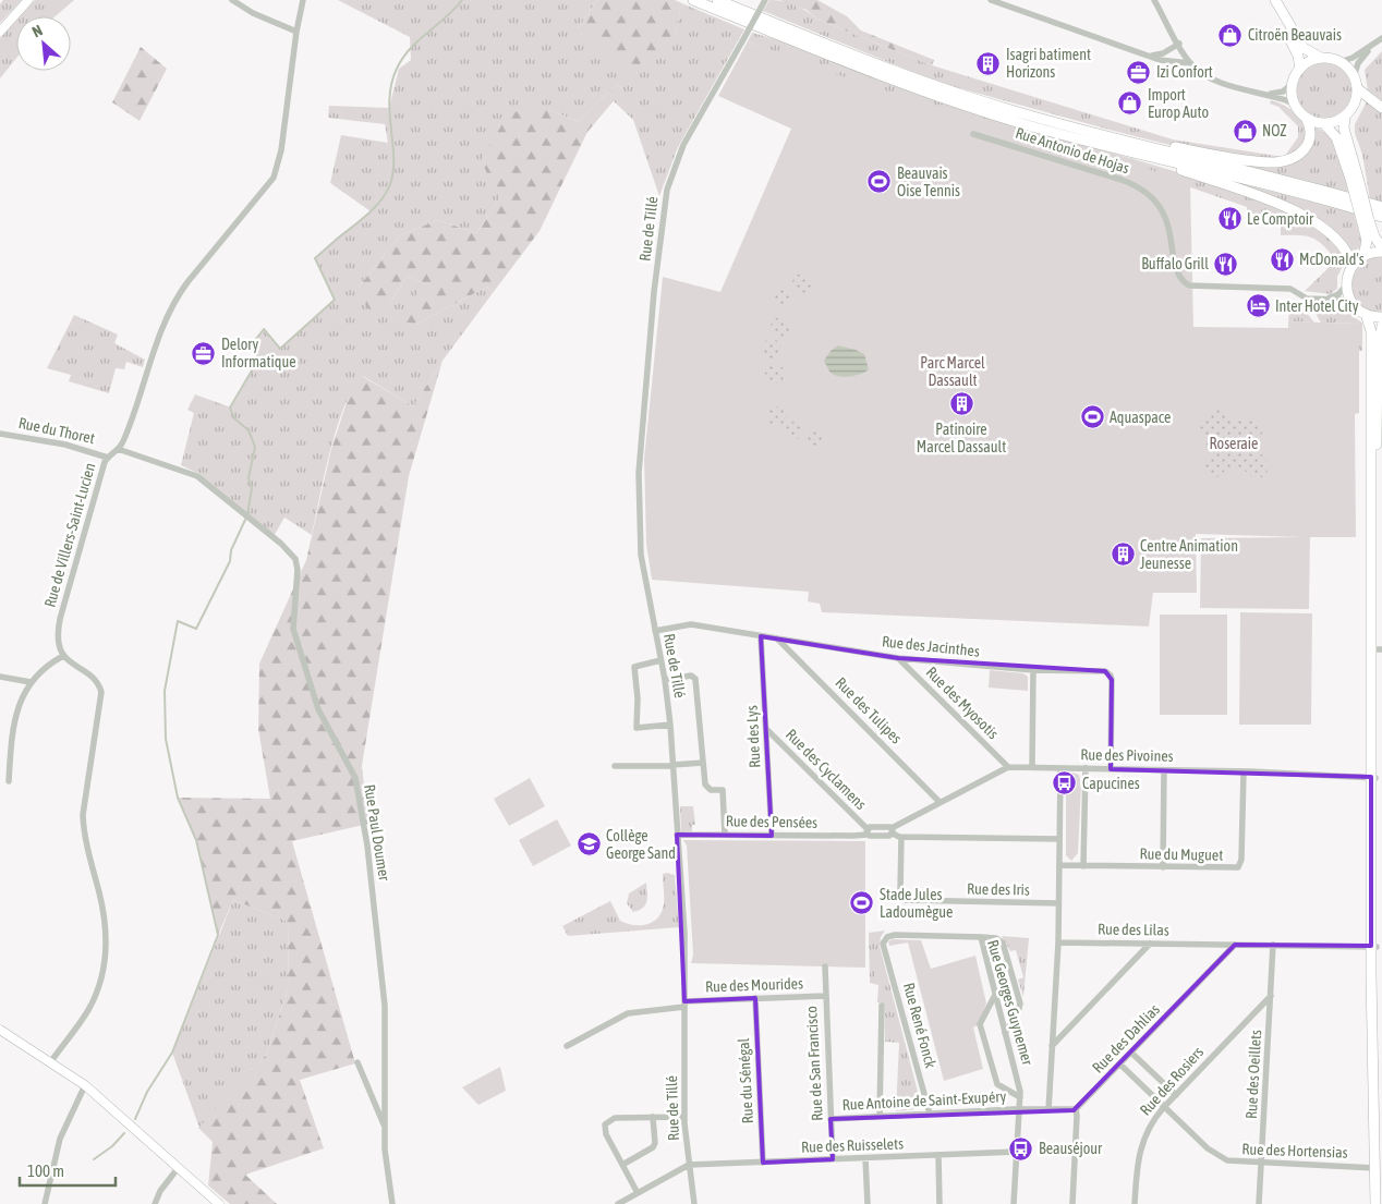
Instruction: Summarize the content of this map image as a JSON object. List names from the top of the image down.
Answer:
{
  "streets": {
    "street": [
      "Rue Antonio de Hojas",
      "Rue de Tillé",
      "Rue du Thoret",
      "Rue de Villers-Saint-Lucien",
      "Rue des Jacinthes",
      "Rue des Myosotis",
      "Rue des Tulipes",
      "Rue des Lys",
      "Rue des Pivoines",
      "Rue des Cyclamens",
      "Rue des Pensées",
      "Rue Paul Doumer",
      "Rue du Muguet",
      "Rue des Iris",
      "Rue des Lilas",
      "Rue des Mourides",
      "Rue Georges Guynemer",
      "Rue René Fonck",
      "Rue des Dahlias",
      "Rue de San Francisco",
      "Rue des Oeillets",
      "Rue du Sénégal",
      "Rue des Rosiers",
      "Rue Antoine de Saint-Exupéry",
      "Rue des Ruisselets",
      "Rue des Hortensias"
    ]
  },
  "crossings": [
    ["Rue de Tillé", "Rue des Jacinthes"],
    ["Rue de Tillé", "Rue des Pensées"],
    ["Rue de Tillé", "Rue des Mourides"],
    ["Rue de Tillé", "Rue des Ruisselets"],
    ["Rue du Thoret", "Rue de Villers-Saint-Lucien"],
    ["Rue de Villers-Saint-Lucien", "Rue Paul Doumer"],
    ["Rue des Jacinthes", "Rue des Myosotis"],
    ["Rue des Jacinthes", "Rue des Tulipes"],
    ["Rue des Jacinthes", "Rue des Lys"],
    ["Rue des Jacinthes", "Rue des Pivoines"],
    ["Rue des Myosotis", "Rue des Pivoines"],
    ["Rue des Tulipes", "Rue des Pivoines"],
    ["Rue des Lys", "Rue des Cyclamens"],
    ["Rue des Lys", "Rue des Pensées"],
    ["Rue des Pivoines", "Rue des Pensées"],
    ["Rue des Pivoines", "Rue du Muguet"],
    ["Rue des Cyclamens", "Rue des Pensées"],
    ["Rue des Pensées", "Rue des Iris"],
    ["Rue des Lilas", "Rue des Dahlias"],
    ["Rue des Lilas", "Rue des Oeillets"],
    ["Rue des Mourides", "Rue de San Francisco"],
    ["Rue des Mourides", "Rue du Sénégal"],
    ["Rue Georges Guynemer", "Rue René Fonck"],
    ["Rue Georges Guynemer", "Rue Antoine de Saint-Exupéry"],
    ["Rue Georges Guynemer", "Rue des Ruisselets"],
    ["Rue René Fonck", "Rue Antoine de Saint-Exupéry"],
    ["Rue des Dahlias", "Rue des Hortensias"],
    ["Rue de San Francisco", "Rue Antoine de Saint-Exupéry"],
    ["Rue de San Francisco", "Rue des Ruisselets"],
    ["Rue des Oeillets", "Rue des Rosiers"],
    ["Rue des Oeillets", "Rue des Hortensias"],
    ["Rue du Sénégal", "Rue des Ruisselets"],
    ["Rue des Rosiers", "Rue des Hortensias"]
  ],
  "parks": ["Parc Marcel Dassault", "Roseraie"],
  "places": {
    "shop": ["Citroën Beauvais", "Import Europ Auto", "NOZ"],
    "building": ["Isagri batiment Horizons", "Patinoire Marcel Dassault", "Centre Animation Jeunesse"],
    "office": ["Izi Confort", "Delory Informatique"],
    "sports": ["Beauvais Oise Tennis", "Aquaspace", "Stade Jules Ladoumègue"],
    "restaurant": ["Le Comptoir", "McDonald's", "Buffalo Grill"],
    "hotel": ["Inter Hotel City"],
    "bus stop": ["Capucines", "Beauséjour"],
    "school or university": ["Collège George Sand"]
  },
  "scale_bar": "100 m",
  "north": "top left"
}
